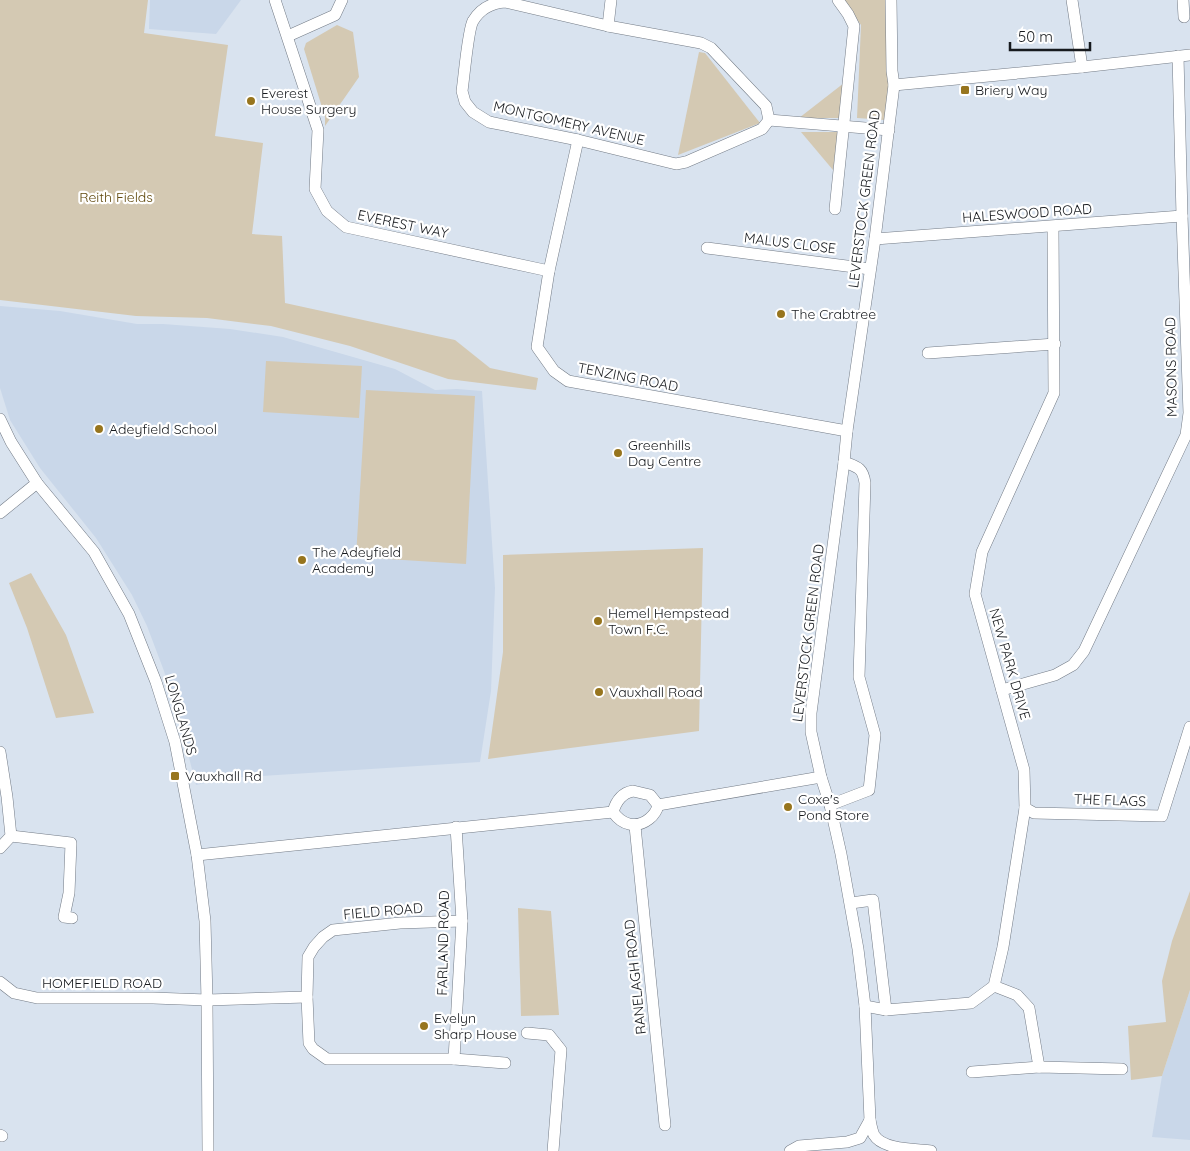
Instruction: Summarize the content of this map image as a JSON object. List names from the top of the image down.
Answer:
{
  "streets": {
    "street": [
      "MONTGOMERY AVENUE",
      "LEVERSTOCK GREEN ROAD",
      "HALESWOOD ROAD",
      "EVEREST WAY",
      "MALUS CLOSE",
      "MASONS ROAD",
      "TENZING ROAD",
      "NEW PARK DRIVE",
      "LONGLANDS",
      "THE FLAGS",
      "FIELD ROAD",
      "FARLAND ROAD",
      "RANELAGH ROAD",
      "HOMEFIELD ROAD"
    ]
  },
  "crossings": [
    ["MONTGOMERY AVENUE", "TENZING ROAD"],
    ["LEVERSTOCK GREEN ROAD", "HALESWOOD ROAD"],
    ["LEVERSTOCK GREEN ROAD", "MALUS CLOSE"],
    ["LEVERSTOCK GREEN ROAD", "TENZING ROAD"],
    ["HALESWOOD ROAD", "MASONS ROAD"],
    ["HALESWOOD ROAD", "NEW PARK DRIVE"],
    ["EVEREST WAY", "TENZING ROAD"],
    ["MASONS ROAD", "NEW PARK DRIVE"],
    ["NEW PARK DRIVE", "THE FLAGS"],
    ["LONGLANDS", "HOMEFIELD ROAD"],
    ["FIELD ROAD", "FARLAND ROAD"]
  ],
  "parks": ["Reith Fields"],
  "places": {
    "transit": ["Briery Way", "Vauxhall Rd"],
    "other": [
      "Everest House Surgery",
      "The Crabtree",
      "Adeyfield School",
      "Greenhills Day Centre",
      "The Adeyfield Academy",
      "Hemel Hempstead Town F.C.",
      "Vauxhall Road",
      "Coxe's Pond Store",
      "Evelyn Sharp House"
    ]
  },
  "scale_bar": "50 m"
}
